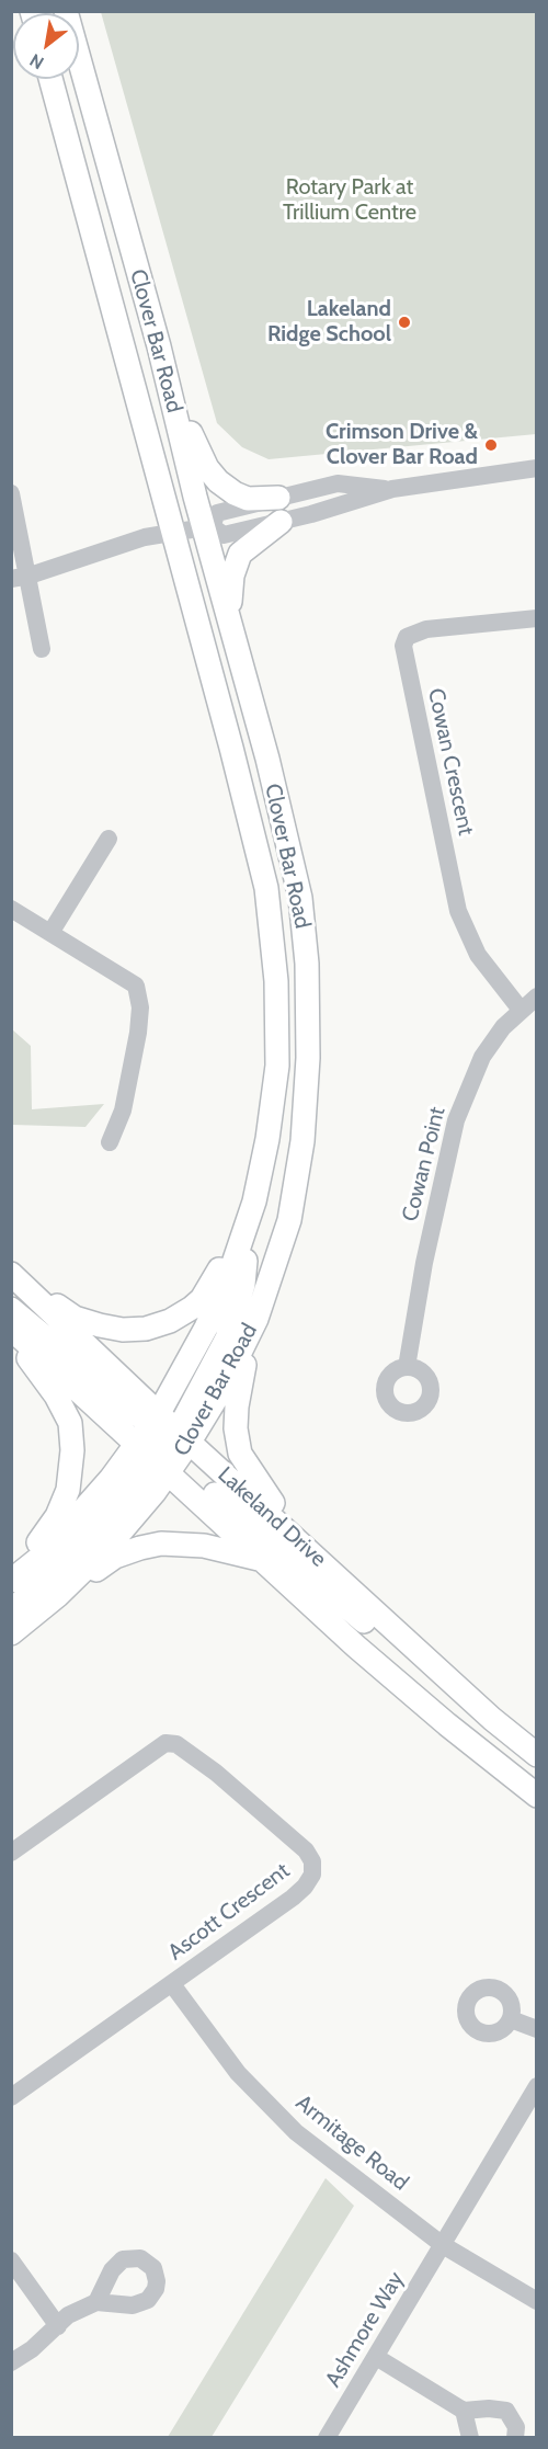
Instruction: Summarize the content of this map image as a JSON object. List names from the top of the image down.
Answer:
{
  "streets": {
    "main road": ["Clover Bar Road", "Lakeland Drive"],
    "street": [
      "Cowan Crescent",
      "Cowan Point",
      "Ascott Crescent",
      "Armitage Road",
      "Ashmore Way"
    ]
  },
  "crossings": [
    ["Clover Bar Road", "Lakeland Drive"],
    ["Cowan Crescent", "Cowan Point"],
    ["Ascott Crescent", "Armitage Road"],
    ["Armitage Road", "Ashmore Way"]
  ],
  "parks": ["Rotary Park at Trillium Centre"],
  "places": ["Lakeland Ridge School", "Crimson Drive & Clover Bar Road"],
  "north": "bottom left"
}
